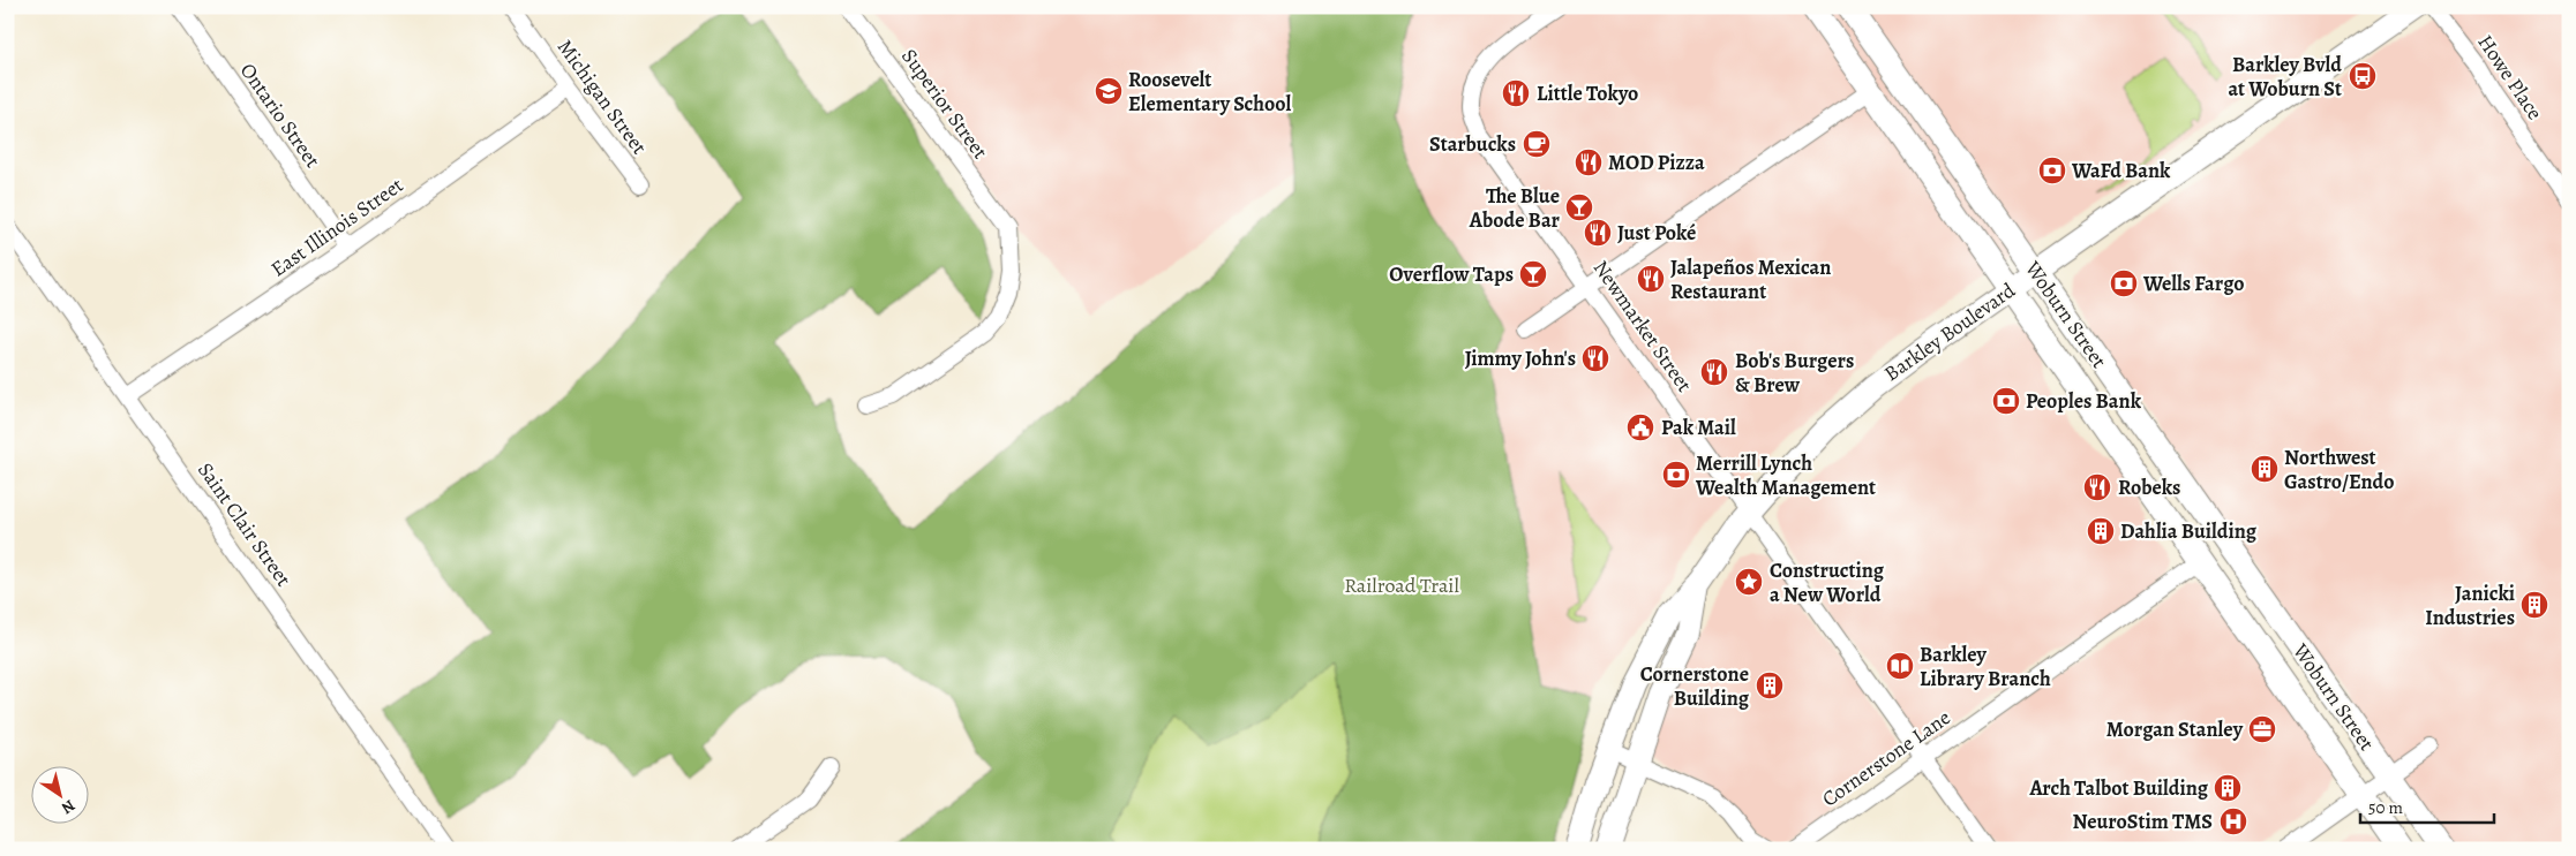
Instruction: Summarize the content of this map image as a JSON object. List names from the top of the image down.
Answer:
{
  "streets": {
    "main road": ["Woburn Street", "Barkley Boulevard"],
    "street": [
      "Howe Place",
      "Michigan Street",
      "Superior Street",
      "Ontario Street",
      "East Illinois Street",
      "Newmarket Street",
      "Saint Clair Street",
      "Cornerstone Lane"
    ]
  },
  "crossings": [
    ["Michigan Street", "East Illinois Street"],
    ["Ontario Street", "East Illinois Street"],
    ["East Illinois Street", "Saint Clair Street"],
    ["Woburn Street", "Barkley Boulevard"],
    ["Woburn Street", "Cornerstone Lane"],
    ["Newmarket Street", "Barkley Boulevard"],
    ["Newmarket Street", "Cornerstone Lane"]
  ],
  "parks": ["Railroad Trail"],
  "places": {
    "bus stop": ["Barkley Bvld at Woburn St"],
    "school or university": ["Roosevelt Elementary School"],
    "restaurant": [
      "Little Tokyo",
      "MOD Pizza",
      "Just Poké",
      "Jalapeños Mexican Restaurant",
      "Jimmy John's",
      "Bob's Burgers & Brew",
      "Robeks"
    ],
    "cafe": ["Starbucks"],
    "bank": [
      "WaFd Bank",
      "Wells Fargo",
      "Peoples Bank",
      "Merrill Lynch Wealth Management"
    ],
    "bar": ["The Blue Abode Bar", "Overflow Taps"],
    "public building": ["Pak Mail"],
    "building": [
      "Northwest Gastro/Endo",
      "Dahlia Building",
      "Janicki Industries",
      "Cornerstone Building",
      "Arch Talbot Building"
    ],
    "place": ["Constructing a New World"],
    "library": ["Barkley Library Branch"],
    "office": ["Morgan Stanley"],
    "hospital": ["NeuroStim TMS"]
  },
  "scale_bar": "50 m",
  "north": "bottom right"
}
